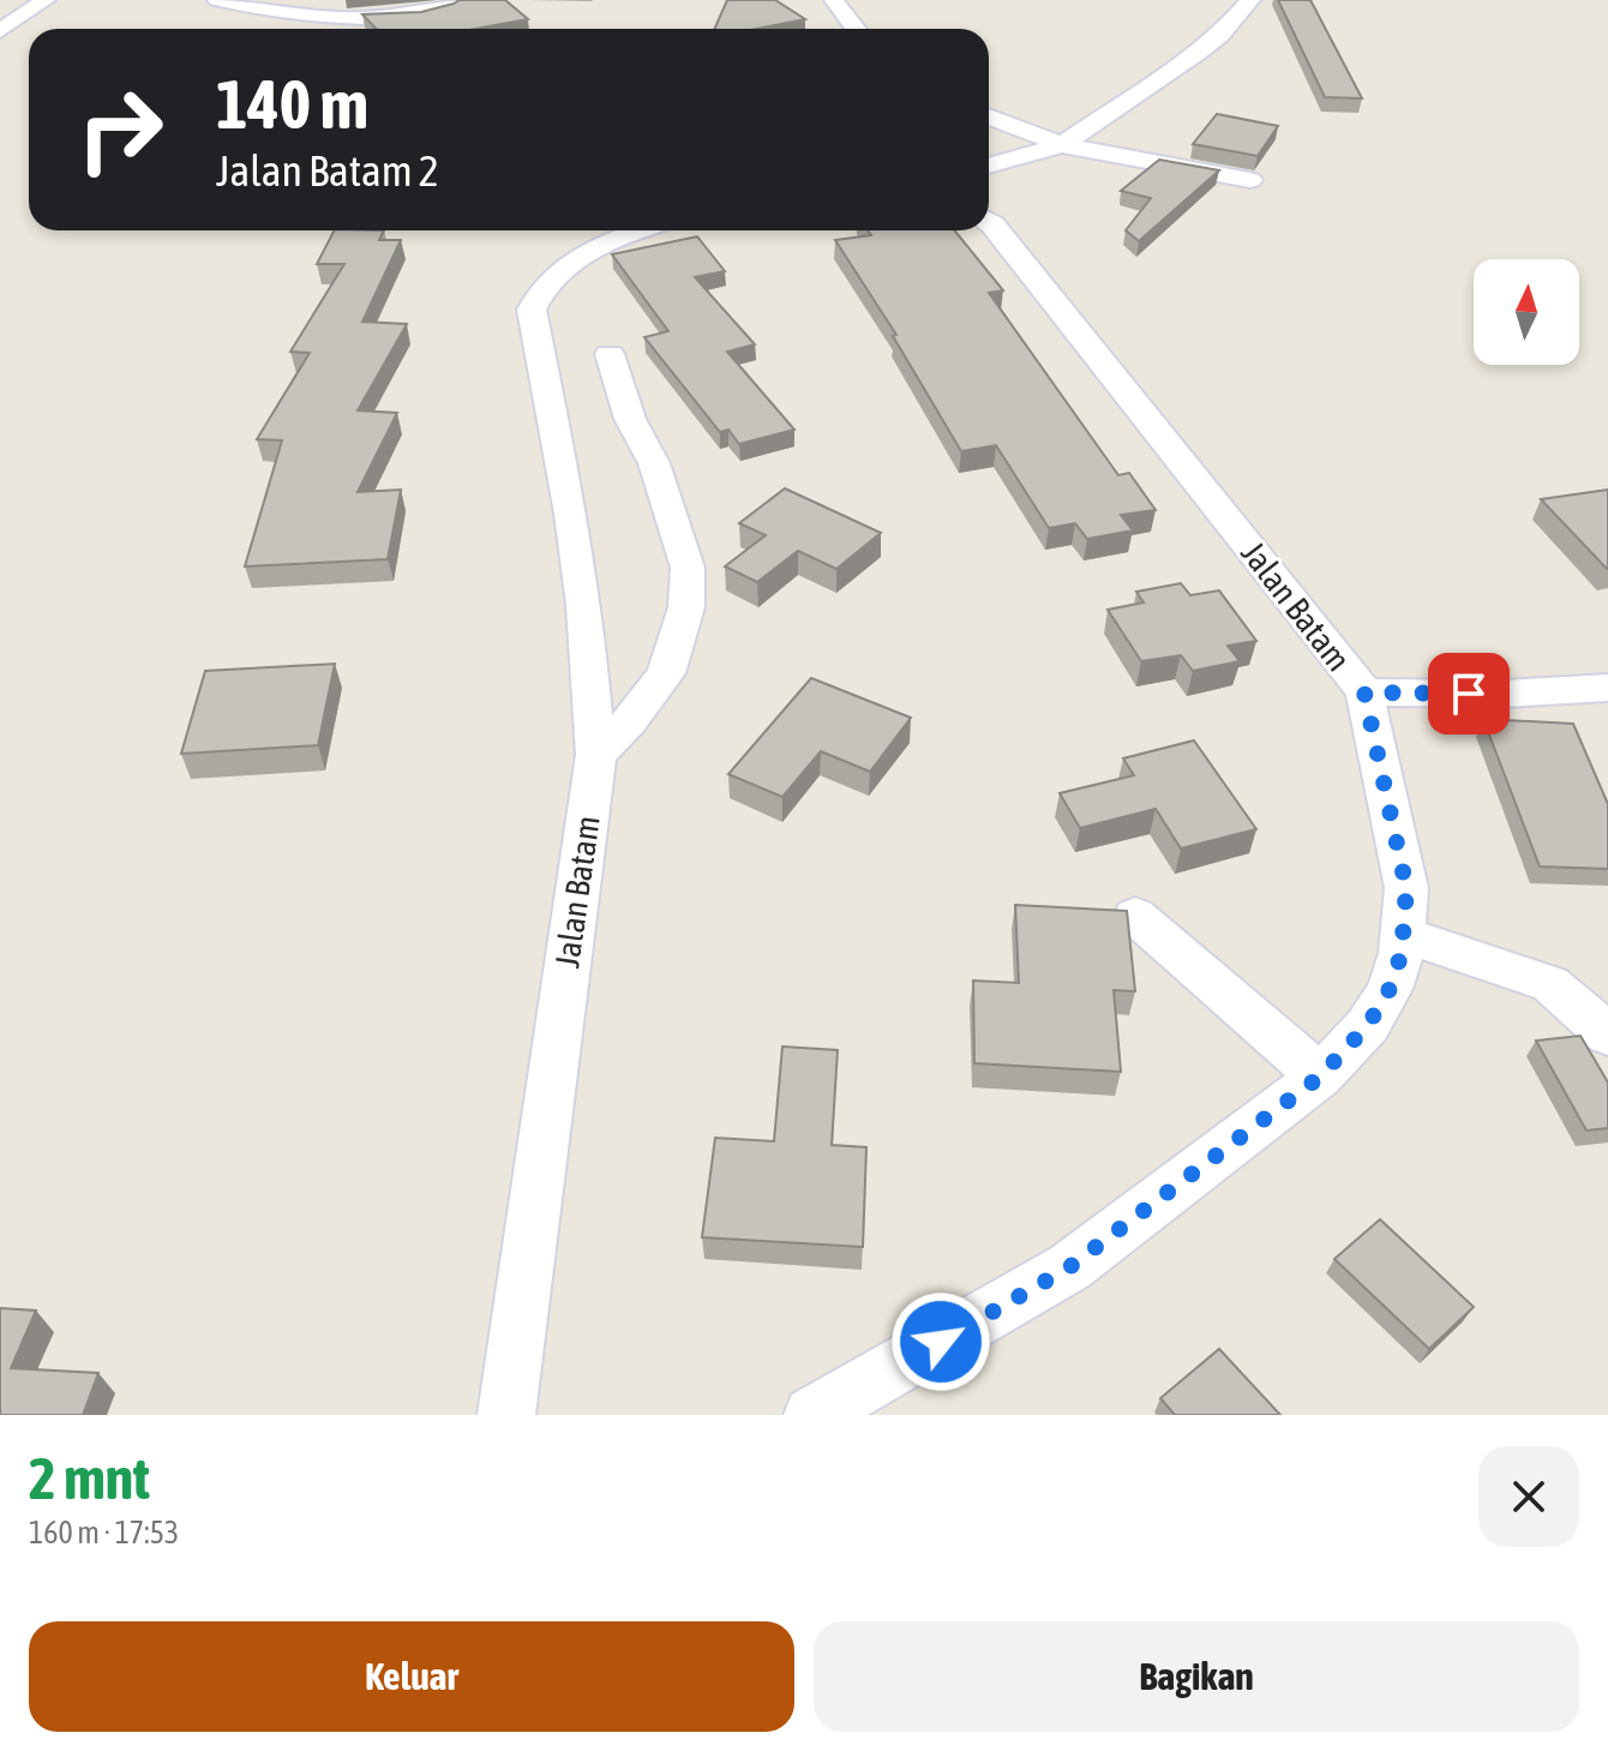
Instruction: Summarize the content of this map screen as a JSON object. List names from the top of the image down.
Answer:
{
  "streets": {
    "street": ["Jalan Batam"]
  },
  "north": "top",
  "page": {
    "turn": ["140 m", "Jalan Batam 2"],
    "heading": ["2 mnt", "160 m · 17:53"],
    "buttons": ["Keluar", "Bagikan"]
  }
}
